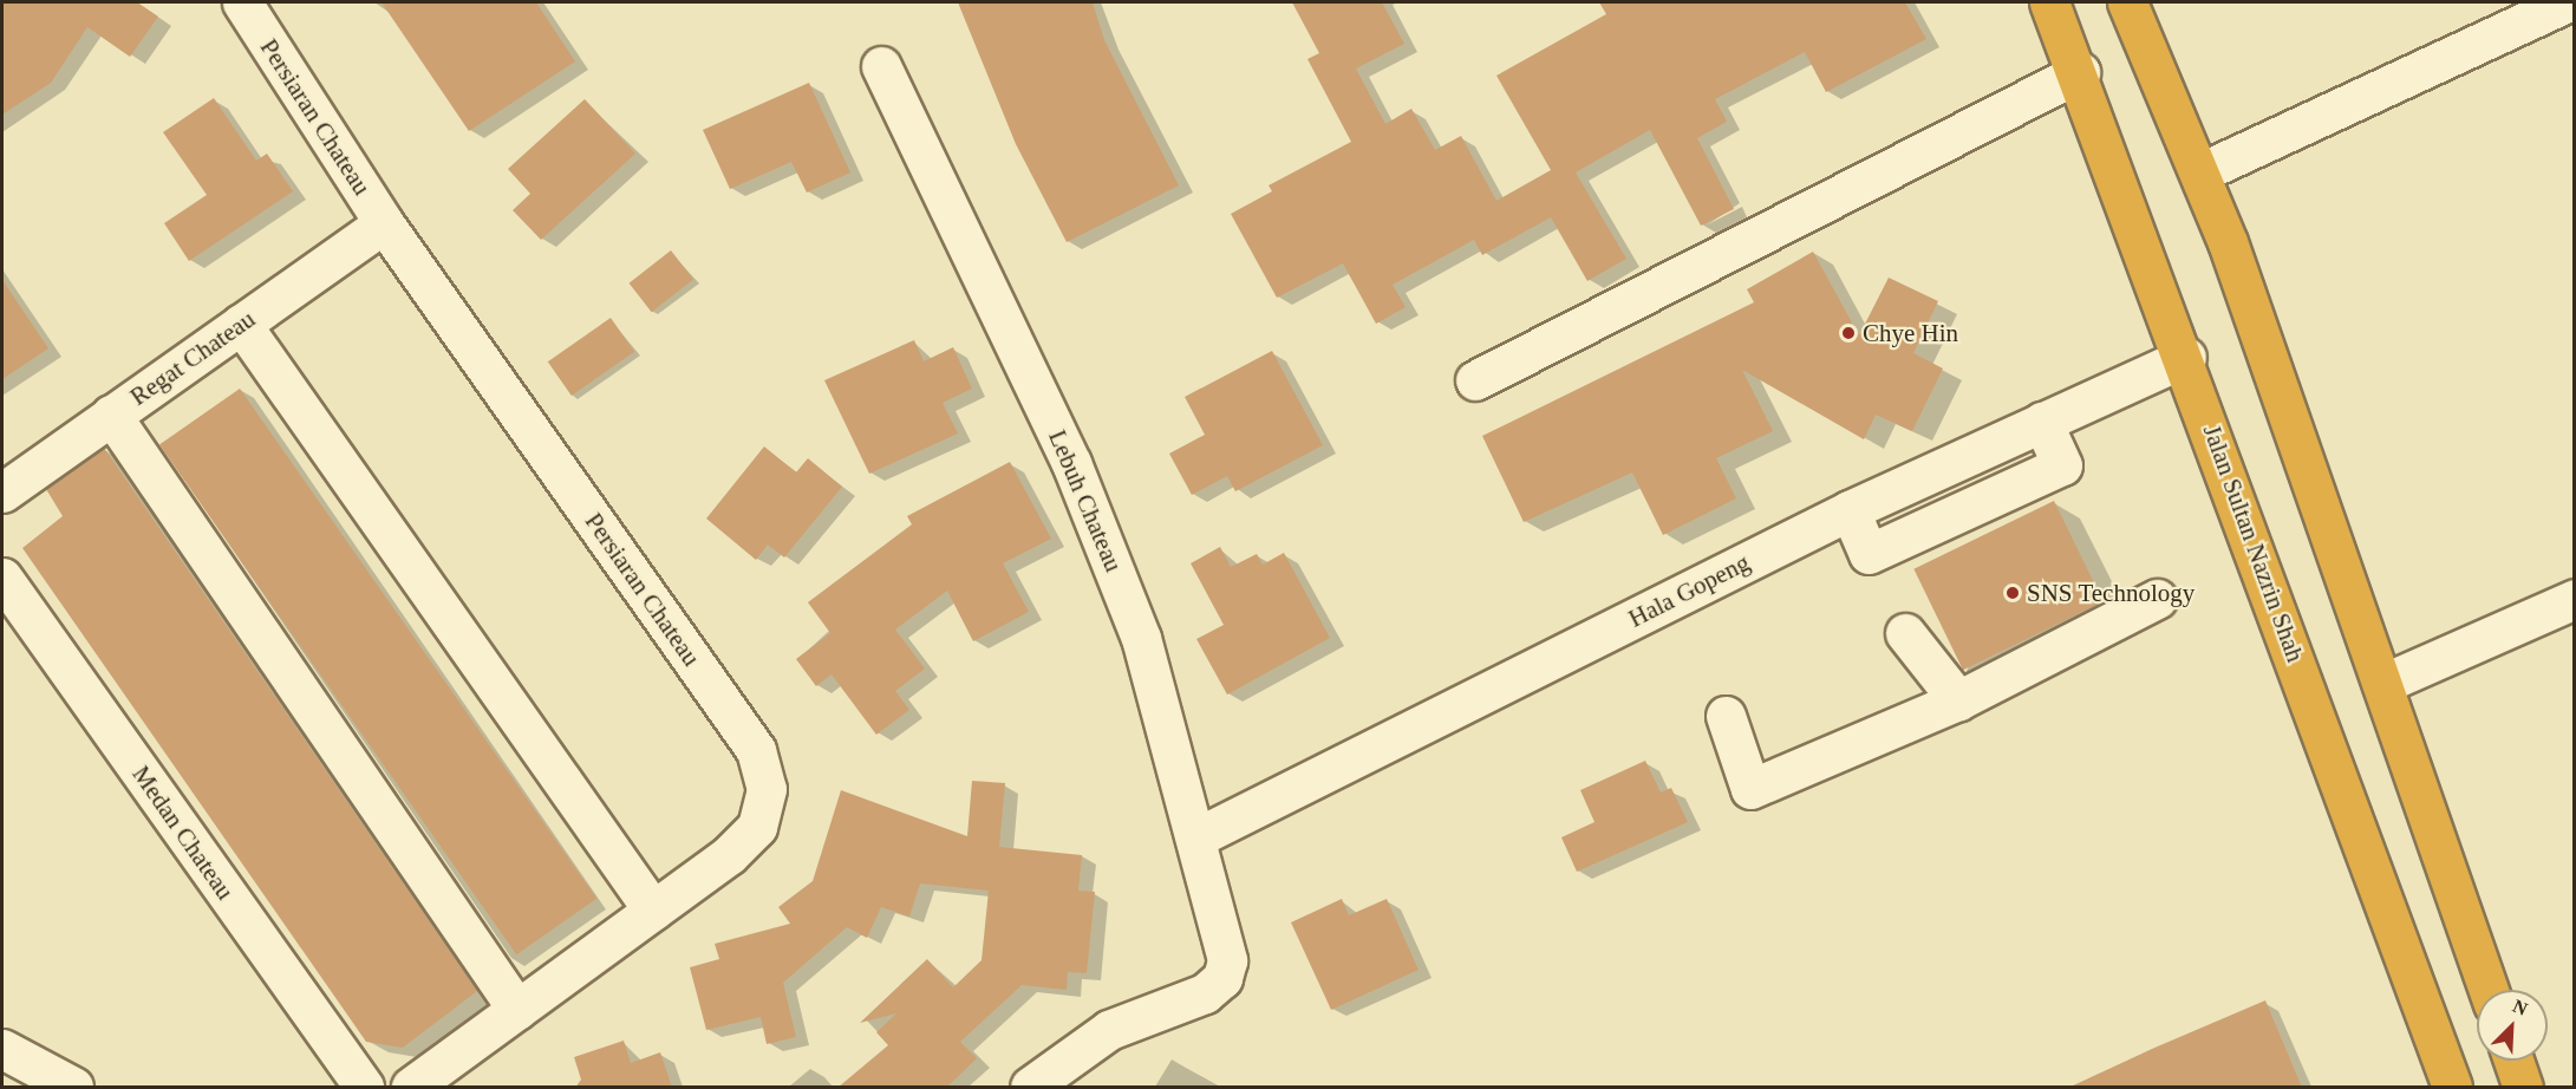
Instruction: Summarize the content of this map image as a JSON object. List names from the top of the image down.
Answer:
{
  "streets": {
    "highway": ["Jalan Sultan Nazrin Shah"],
    "street": [
      "Persiaran Chateau",
      "Regat Chateau",
      "Lebuh Chateau",
      "Hala Gopeng",
      "Medan Chateau"
    ]
  },
  "crossings": [
    ["Persiaran Chateau", "Regat Chateau"],
    ["Lebuh Chateau", "Hala Gopeng"],
    ["Jalan Sultan Nazrin Shah", "Hala Gopeng"]
  ],
  "places": ["Chye Hin", "SNS Technology"],
  "north": "top right"
}
